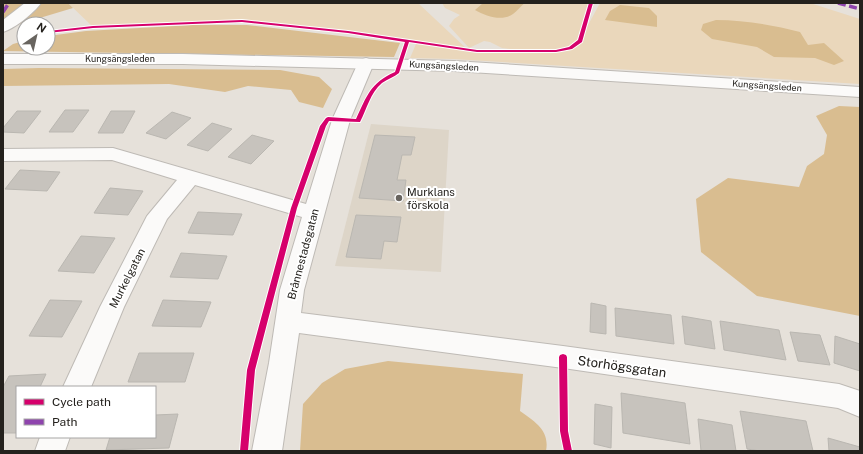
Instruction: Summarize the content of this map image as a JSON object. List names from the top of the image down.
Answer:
{
  "streets": {
    "street": [
      "Kungsängsleden",
      "Brånnestadsgatan",
      "Murkelgatan",
      "Storhögsgatan"
    ]
  },
  "crossings": [
    ["Kungsängsleden", "Brånnestadsgatan"],
    ["Brånnestadsgatan", "Storhögsgatan"]
  ],
  "places": ["Murklans förskola"],
  "legend": ["Cycle path", "Path"],
  "north": "top right"
}
